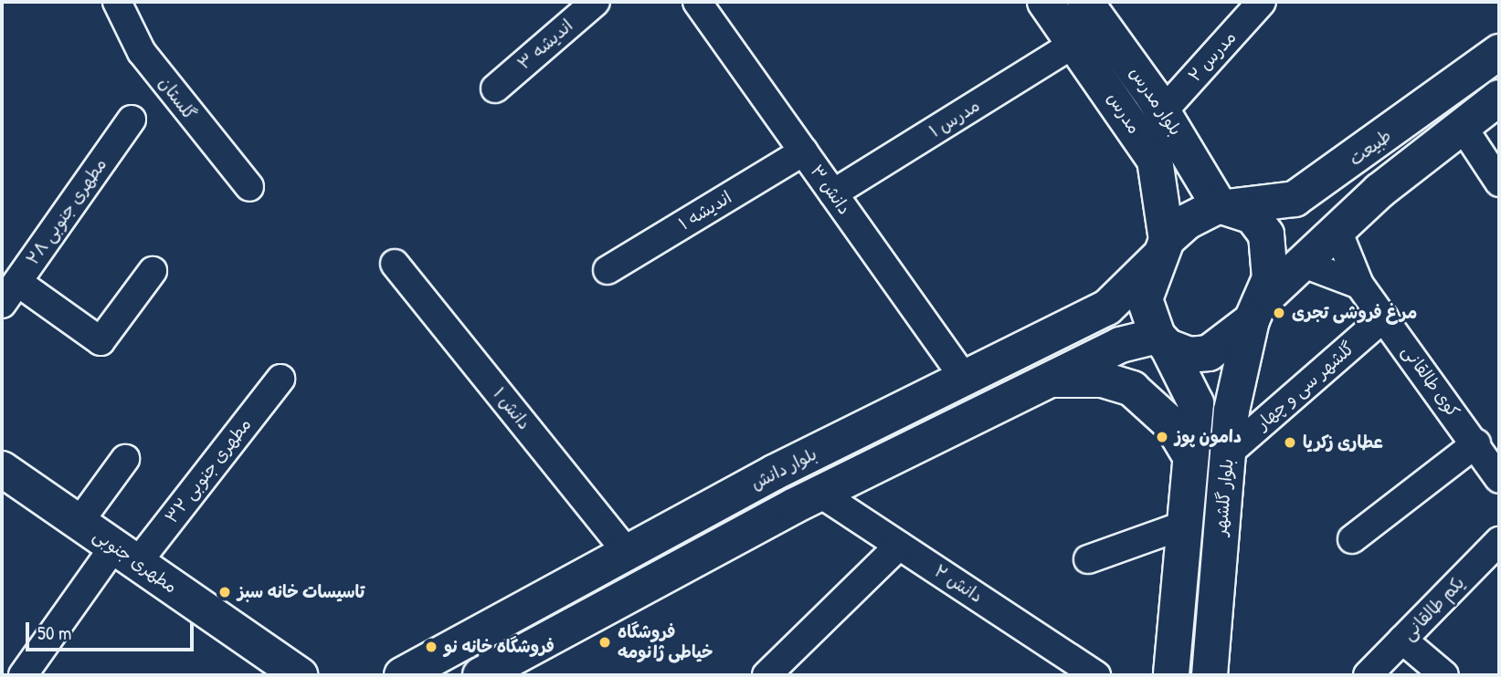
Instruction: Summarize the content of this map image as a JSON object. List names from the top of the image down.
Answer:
{
  "streets": {
    "main road": [
      "بلوار مدرس",
      "مدرس",
      "طبیعت",
      "بلوار دانش",
      "بلوار گلشهر",
      "مطهری جنوبی"
    ],
    "street": [
      "اندیشه ۳",
      "مدرس ۲",
      "گلستان",
      "مدرس ۱",
      "دانش ۳",
      "اندیشه ۱",
      "۲۸ مطهری جنوبی",
      "کوی طالقانی",
      "گلشهر سی و چهار",
      "دانش ۱",
      "مطهری جنوبی ۳۲",
      "۲ دانش",
      "یکم طالقانی"
    ]
  },
  "crossings": [
    ["مدرس ۲", "بلوار مدرس"],
    ["بلوار مدرس", "مدرس"],
    ["بلوار مدرس", "طبیعت"],
    ["بلوار مدرس", "بلوار دانش"],
    ["بلوار مدرس", "بلوار گلشهر"],
    ["مدرس", "مدرس ۱"],
    ["مدرس", "طبیعت"],
    ["مدرس", "بلوار دانش"],
    ["مدرس", "بلوار گلشهر"],
    ["مدرس ۱", "دانش ۳"],
    ["طبیعت", "بلوار دانش"],
    ["طبیعت", "بلوار گلشهر"],
    ["دانش ۳", "اندیشه ۱"],
    ["دانش ۳", "بلوار دانش"],
    ["کوی طالقانی", "گلشهر سی و چهار"],
    ["گلشهر سی و چهار", "بلوار گلشهر"],
    ["دانش ۱", "بلوار دانش"],
    ["بلوار دانش", "بلوار گلشهر"],
    ["مطهری جنوبی ۳۲", "مطهری جنوبی"]
  ],
  "places": [
    "مرغ فروشی تجری",
    "دامون پوز",
    "عطاری زکریا",
    "تاسیسات خانه سبز",
    "فروشگاه خیاطی ژانومه",
    "فروشگاه خانه نو"
  ],
  "scale_bar": "50 m"
}
